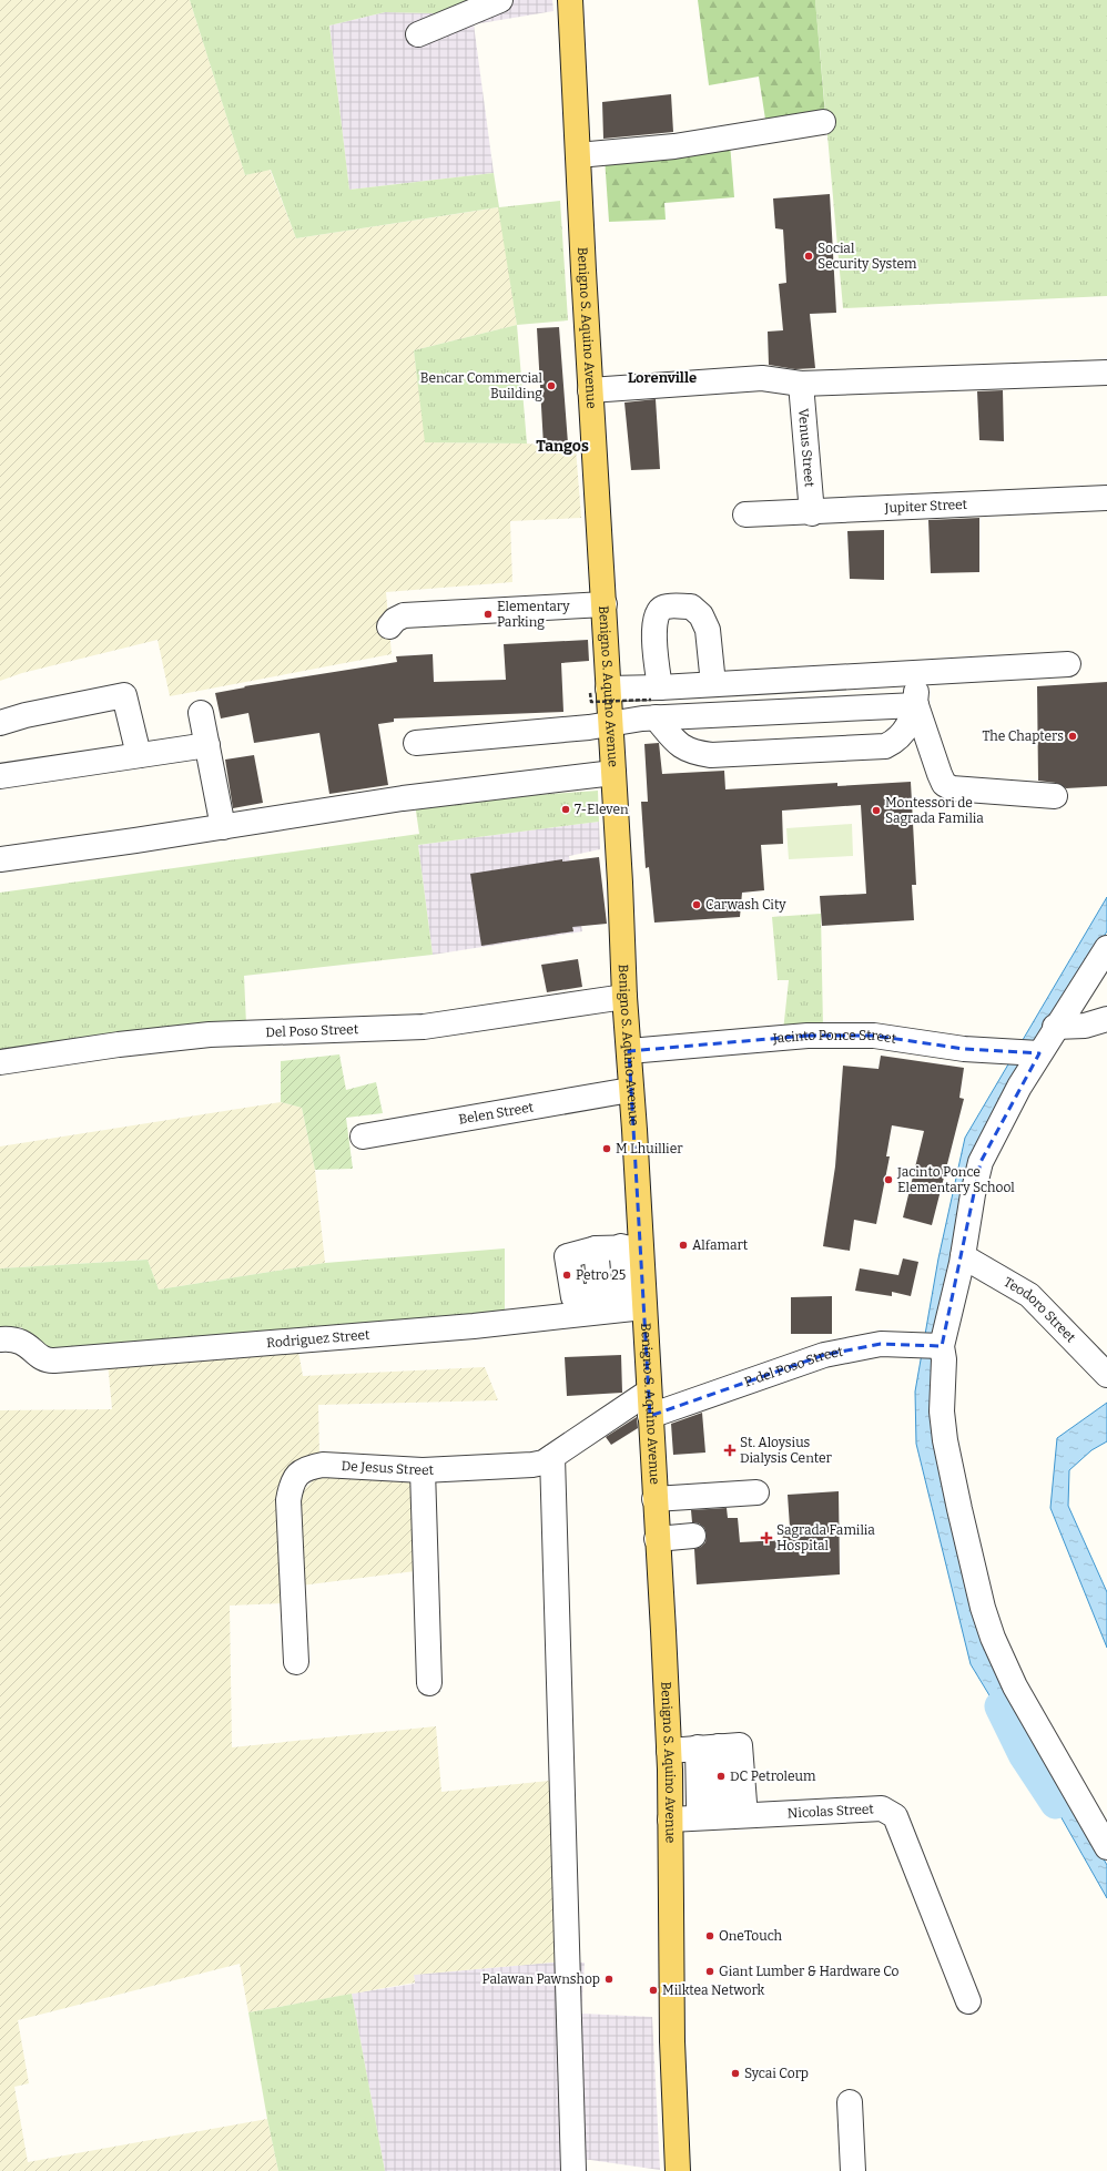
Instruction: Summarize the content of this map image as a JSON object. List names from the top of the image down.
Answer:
{
  "streets": {
    "main road": ["Benigno S. Aquino Avenue"],
    "street": [
      "Venus Street",
      "Jupiter Street",
      "Del Poso Street",
      "Jacinto Ponce Street",
      "Belen Street",
      "Teodoro Street",
      "Rodriguez Street",
      "P. del Poso Street",
      "De Jesus Street",
      "Nicolas Street"
    ]
  },
  "crossings": [
    ["Benigno S. Aquino Avenue", "Del Poso Street"],
    ["Benigno S. Aquino Avenue", "Jacinto Ponce Street"],
    ["Benigno S. Aquino Avenue", "Belen Street"],
    ["Benigno S. Aquino Avenue", "Rodriguez Street"],
    ["Benigno S. Aquino Avenue", "P. del Poso Street"],
    ["Benigno S. Aquino Avenue", "De Jesus Street"],
    ["Benigno S. Aquino Avenue", "Nicolas Street"],
    ["Venus Street", "Jupiter Street"]
  ],
  "districts": ["Lorenville", "Tangos"],
  "places": {
    "other": [
      "Social Security System",
      "Bencar Commercial Building",
      "Elementary Parking",
      "The Chapters",
      "7-Eleven",
      "Montessori de Sagrada Familia",
      "Carwash City",
      "M Lhuillier",
      "Jacinto Ponce Elementary School",
      "Alfamart",
      "Petro 25",
      "DC Petroleum",
      "OneTouch",
      "Giant Lumber & Hardware Co",
      "Palawan Pawnshop",
      "Milktea Network",
      "Sycai Corp"
    ],
    "health": ["St. Aloysius Dialysis Center", "Sagrada Familia Hospital"]
  }
}
